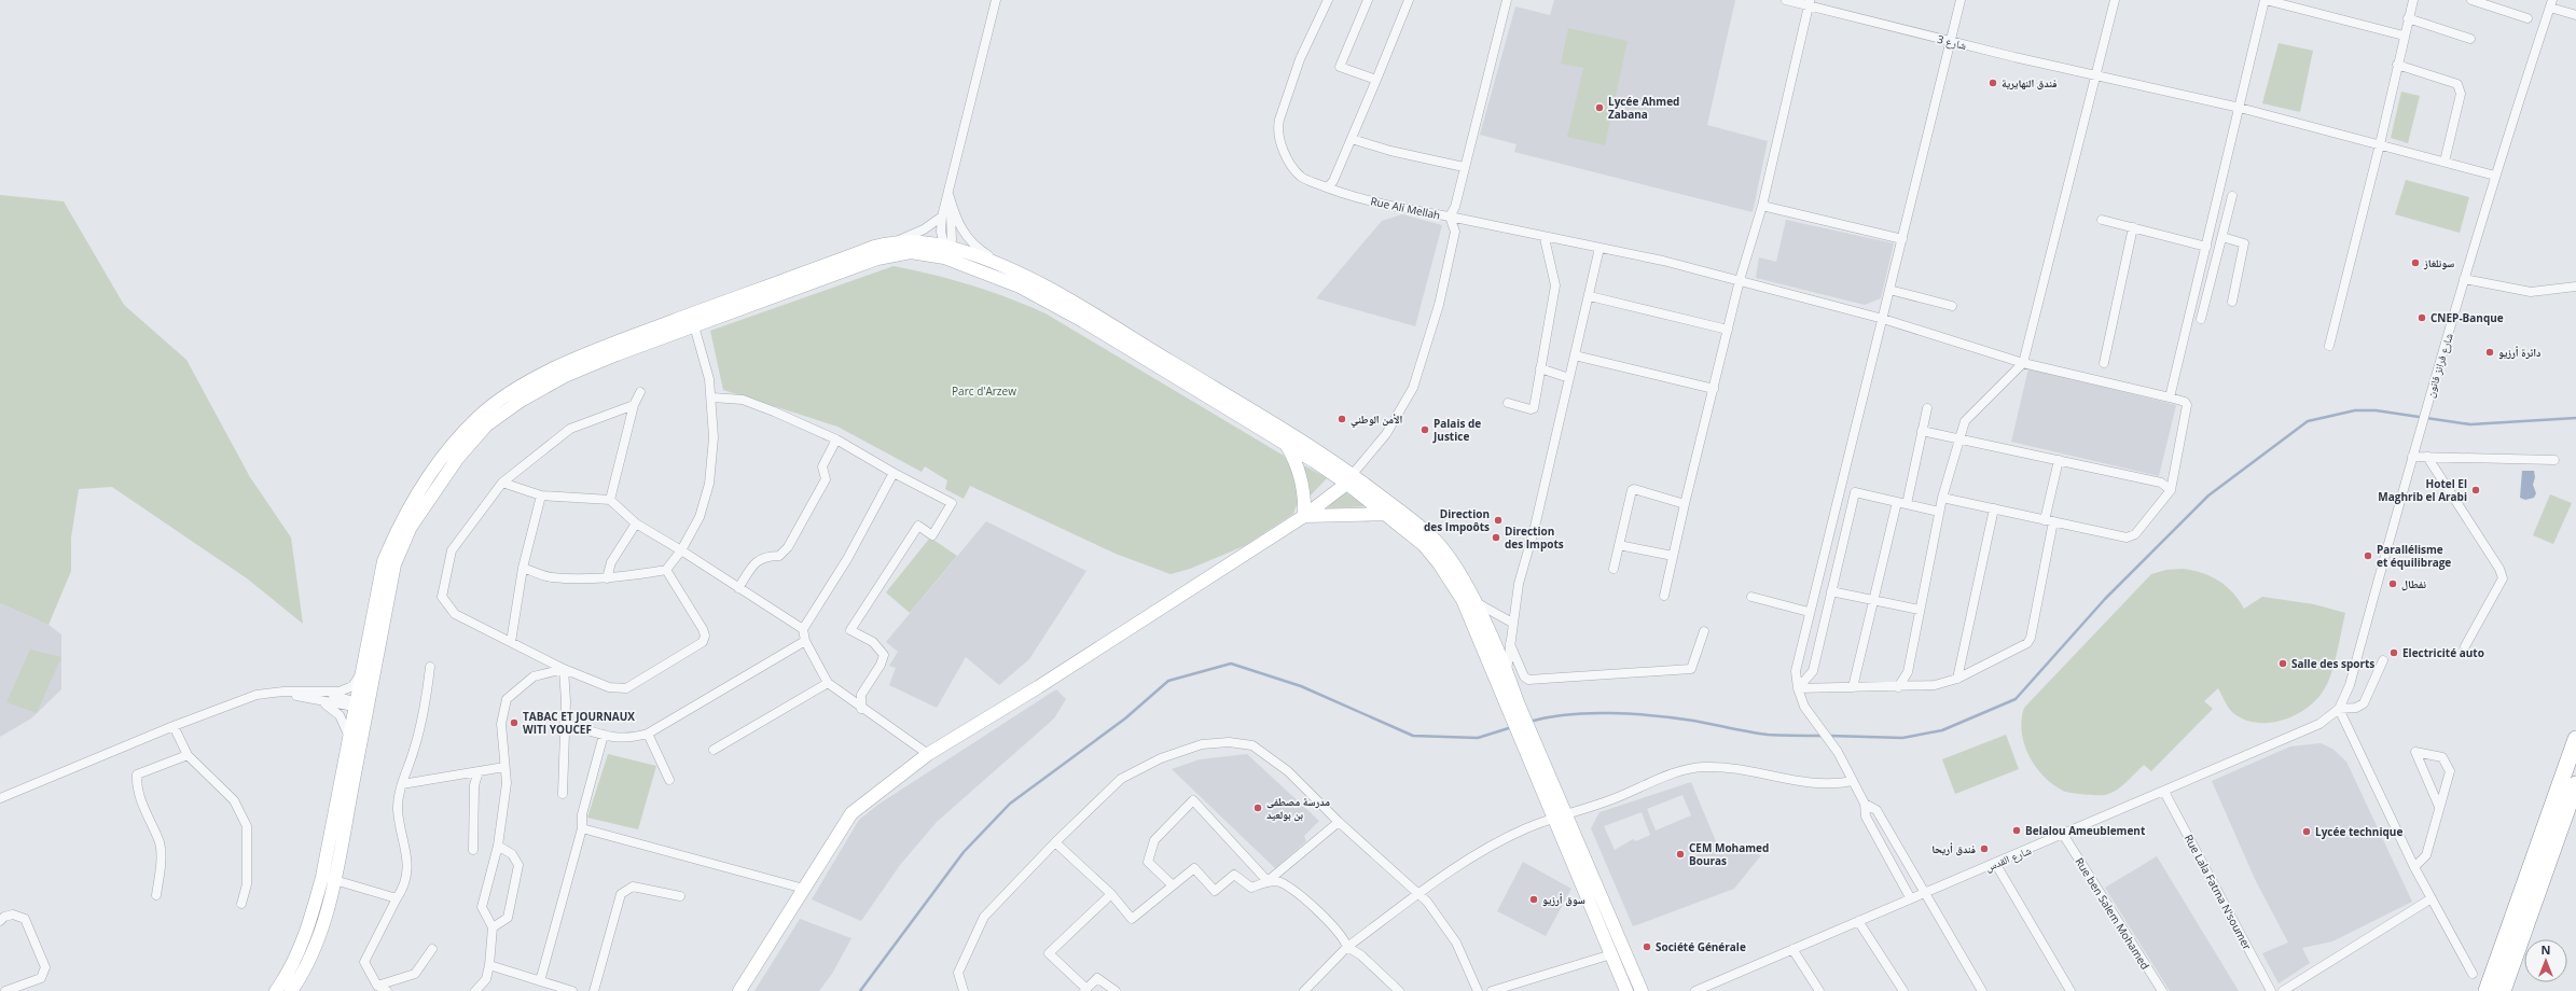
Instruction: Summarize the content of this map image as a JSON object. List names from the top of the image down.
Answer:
{
  "streets": {
    "street": [
      "شارع 3",
      "Rue Ali Mellah",
      "شارع فرانز فانون",
      "شارع القدس",
      "Rue Lala Fatma N'soumer",
      "Rue ben Salem Mohamed"
    ]
  },
  "crossings": [
    ["شارع 3", "شارع فرانز فانون"],
    ["شارع فرانز فانون", "شارع القدس"],
    ["شارع القدس", "Rue Lala Fatma N'soumer"],
    ["شارع القدس", "Rue ben Salem Mohamed"]
  ],
  "parks": ["Parc d'Arzew"],
  "places": [
    "فندق النهايرية",
    "Lycée Ahmed Zabana",
    "سونلغاز",
    "CNEP-Banque",
    "دائرة أرزيو",
    "الأمن الوطني",
    "Palais de Justice",
    "Hotel El Maghrib el Arabi",
    "Direction des Impoôts",
    "Direction des Impots",
    "Parallélisme et équilibrage",
    "نفطال",
    "Electricité auto",
    "Salle des sports",
    "TABAC ET JOURNAUX WITI YOUCEF",
    "مدرسة مصطفى بن بولعيد",
    "Belalou Ameublement",
    "Lycée technique",
    "فندق أريحا",
    "CEM Mohamed Bouras",
    "سوق أرزيو",
    "Société Générale"
  ],
  "north": "top"
}
